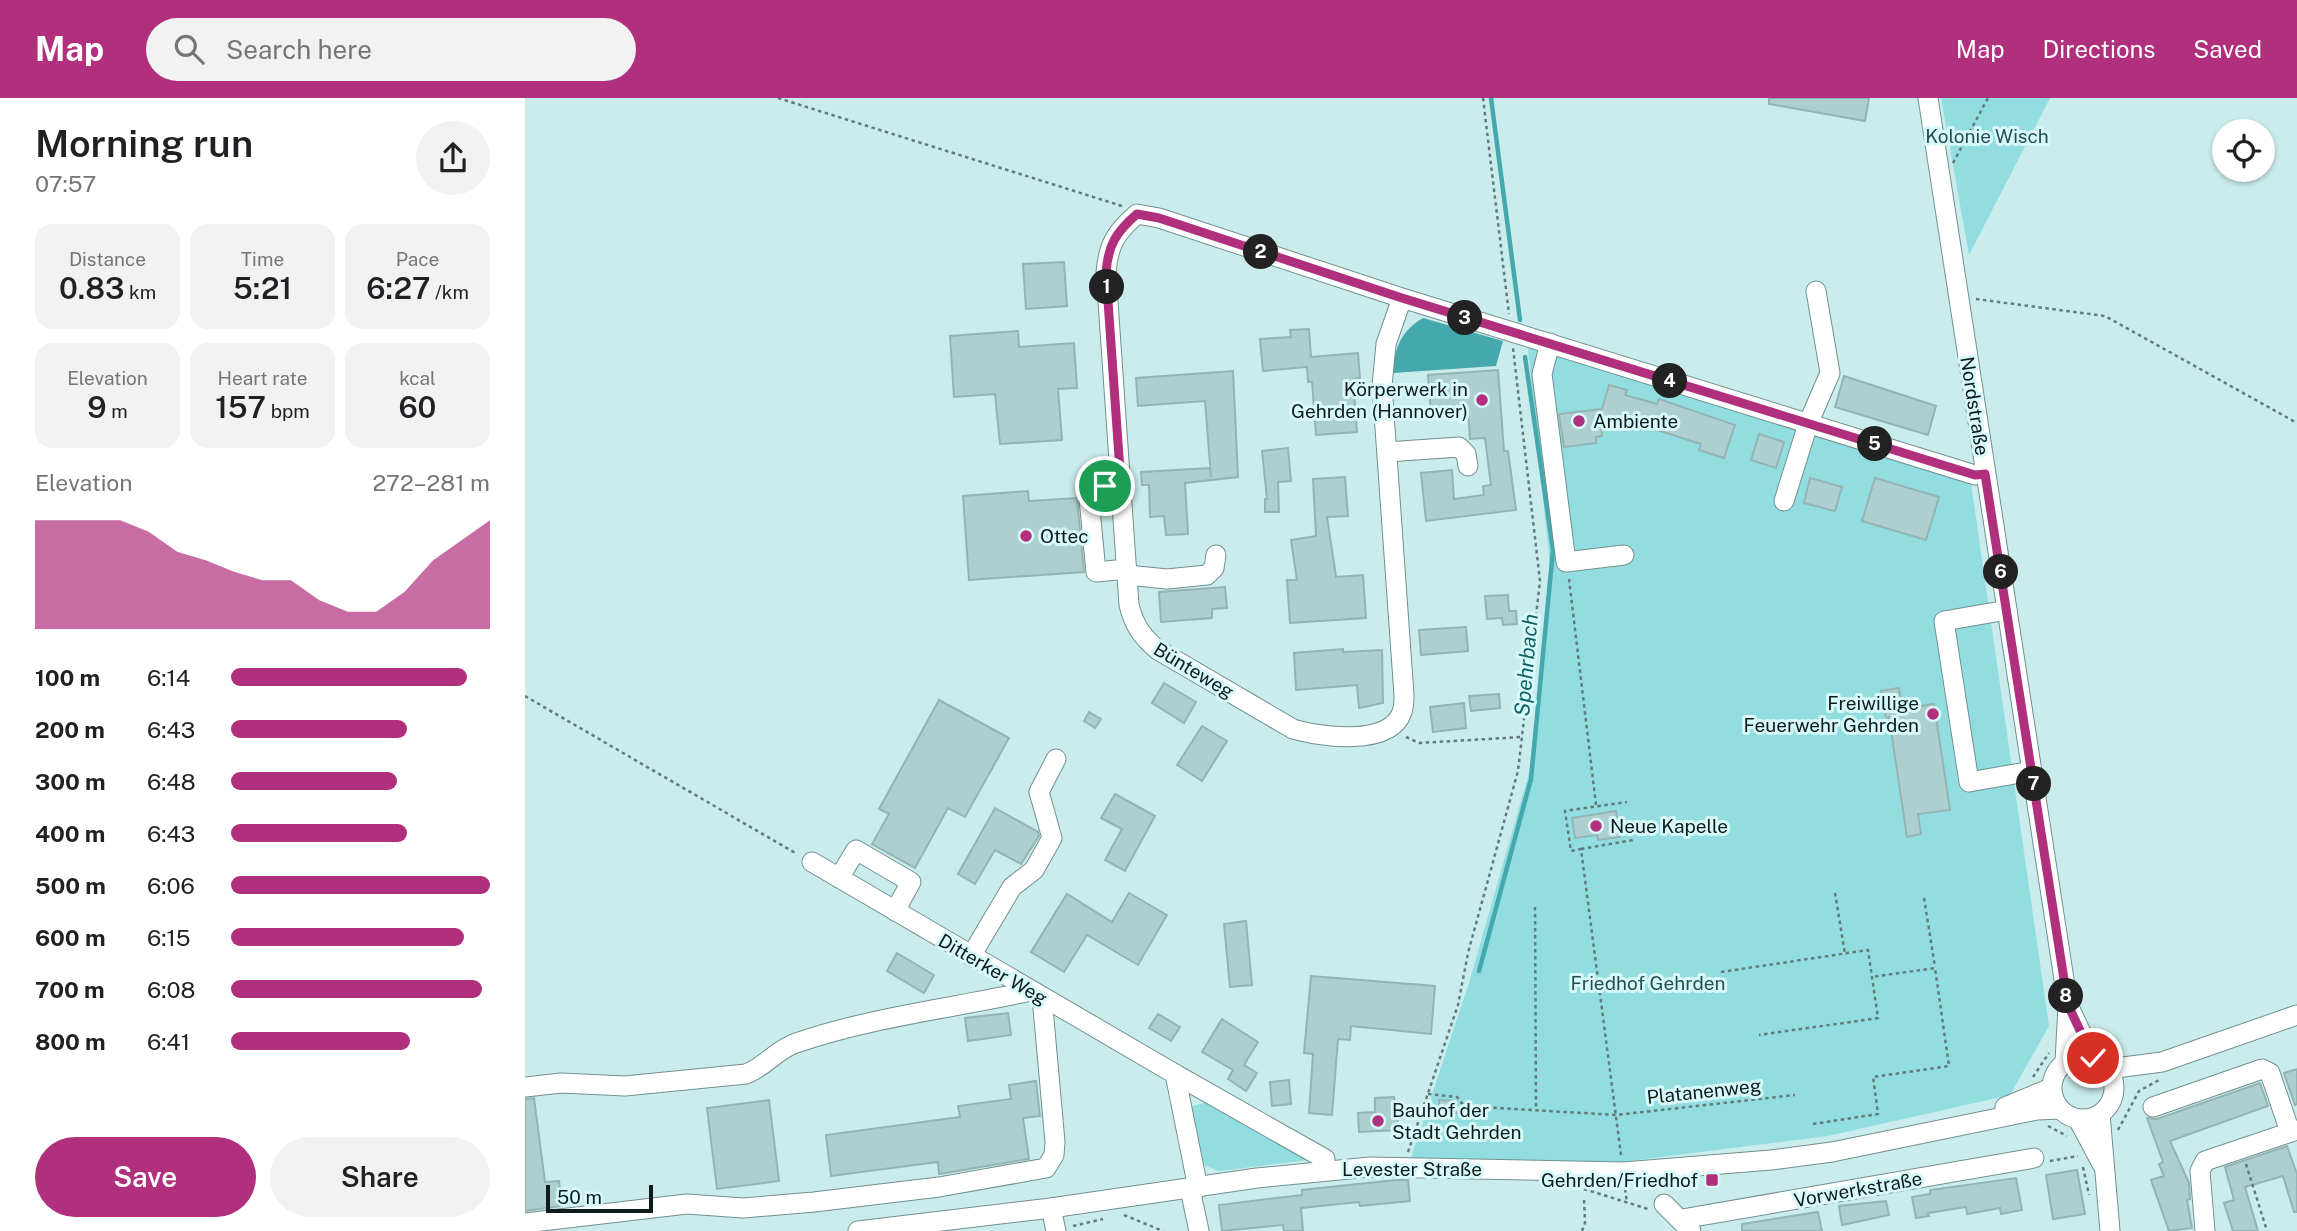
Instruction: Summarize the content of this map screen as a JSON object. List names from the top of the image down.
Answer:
{
  "streets": {
    "street": [
      "Nordstraße",
      "Bünteweg",
      "Ditterker Weg",
      "Levester Straße",
      "Vorwerkstraße"
    ],
    "path": ["Platanenweg"]
  },
  "crossings": [
    ["Nordstraße", "Levester Straße"],
    ["Ditterker Weg", "Levester Straße"]
  ],
  "water": ["Spehrbach"],
  "parks": ["Kolonie Wisch", "Friedhof Gehrden"],
  "places": {
    "other": [
      "Körperwerk in Gehrden (Hannover)",
      "Ambiente",
      "Ottec",
      "Freiwillige Feuerwehr Gehrden",
      "Neue Kapelle",
      "Bauhof der Stadt Gehrden"
    ],
    "transit": ["Gehrden/Friedhof"]
  },
  "scale_bar": "50 m",
  "page": {
    "header": "Map",
    "search": "Search here",
    "nav": ["Map", "Directions", "Saved"],
    "heading": ["Morning run", "07:57"],
    "stats": [
      ["Distance", "0.83 km"],
      ["Time", "5:21"],
      ["Pace", "6:27 /km"],
      ["Elevation", "9 m"],
      ["Heart rate", "157 bpm"],
      ["kcal", "60"]
    ],
    "pins": [
      "2",
      "1",
      "3",
      "4",
      "5",
      "6",
      "7",
      "8"
    ],
    "chart": ["Elevation", "272–281 m"],
    "list": [
      {
        "name": "100 m",
        "note": "6:14"
      },
      {
        "name": "200 m",
        "note": "6:43"
      },
      {
        "name": "300 m",
        "note": "6:48"
      },
      {
        "name": "400 m",
        "note": "6:43"
      },
      {
        "name": "500 m",
        "note": "6:06"
      },
      {
        "name": "600 m",
        "note": "6:15"
      },
      {
        "name": "700 m",
        "note": "6:08"
      },
      {
        "name": "800 m",
        "note": "6:41"
      }
    ],
    "buttons": ["Save", "Share"],
    "scale": "50 m"
  }
}
